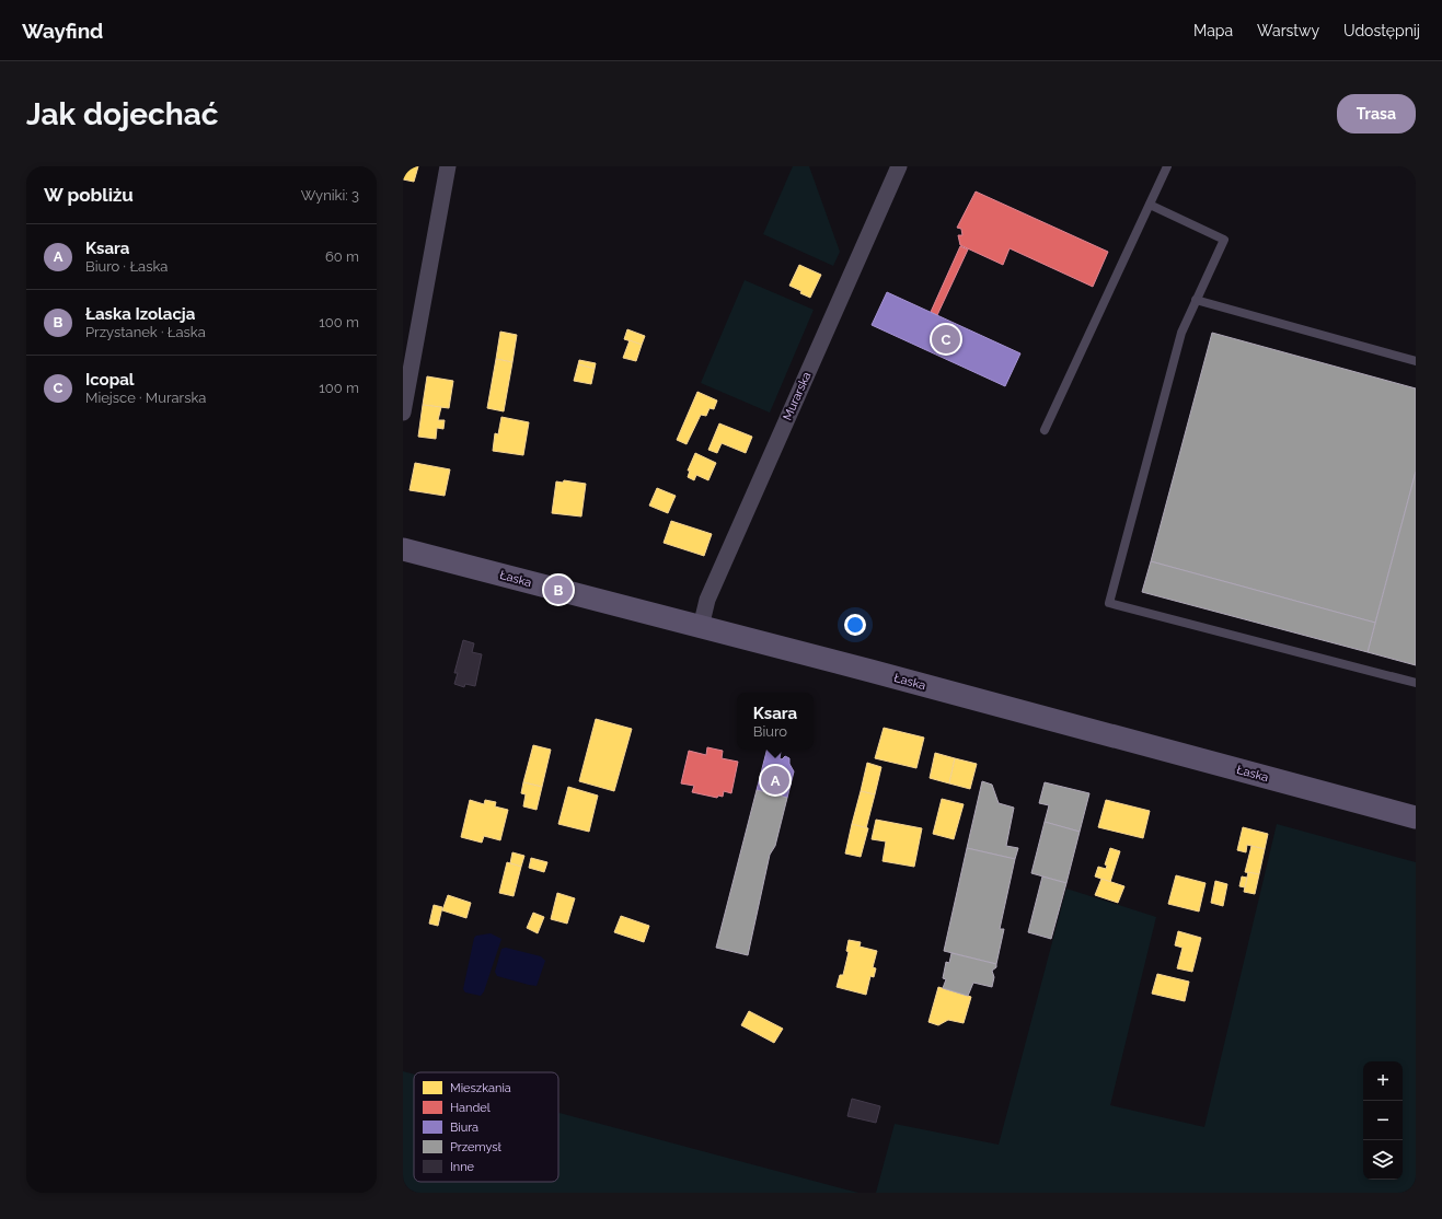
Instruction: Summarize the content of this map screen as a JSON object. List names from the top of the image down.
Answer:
{
  "streets": {
    "main road": ["Łaska"],
    "street": ["Murarska"]
  },
  "crossings": [
    ["Murarska", "Łaska"]
  ],
  "legend": [
    "Mieszkania",
    "Handel",
    "Biura",
    "Przemysł",
    "Inne"
  ],
  "page": {
    "header": "Wayfind",
    "nav": ["Mapa", "Warstwy", "Udostępnij"],
    "buttons": "Trasa",
    "title": "Jak dojechać",
    "heading": ["W pobliżu", "Wyniki: 3"],
    "list": [
      {
        "mark": "A",
        "name": "Ksara",
        "note": "Biuro · Łaska",
        "value": "60 m"
      },
      {
        "mark": "B",
        "name": "Łaska Izolacja",
        "note": "Przystanek · Łaska",
        "value": "100 m"
      },
      {
        "mark": "C",
        "name": "Icopal",
        "note": "Miejsce · Murarska",
        "value": "100 m"
      }
    ],
    "pins": ["C", "B", "A"],
    "popup": ["Ksara", "Biuro"],
    "map_buttons": ["+", "−"]
  }
}
